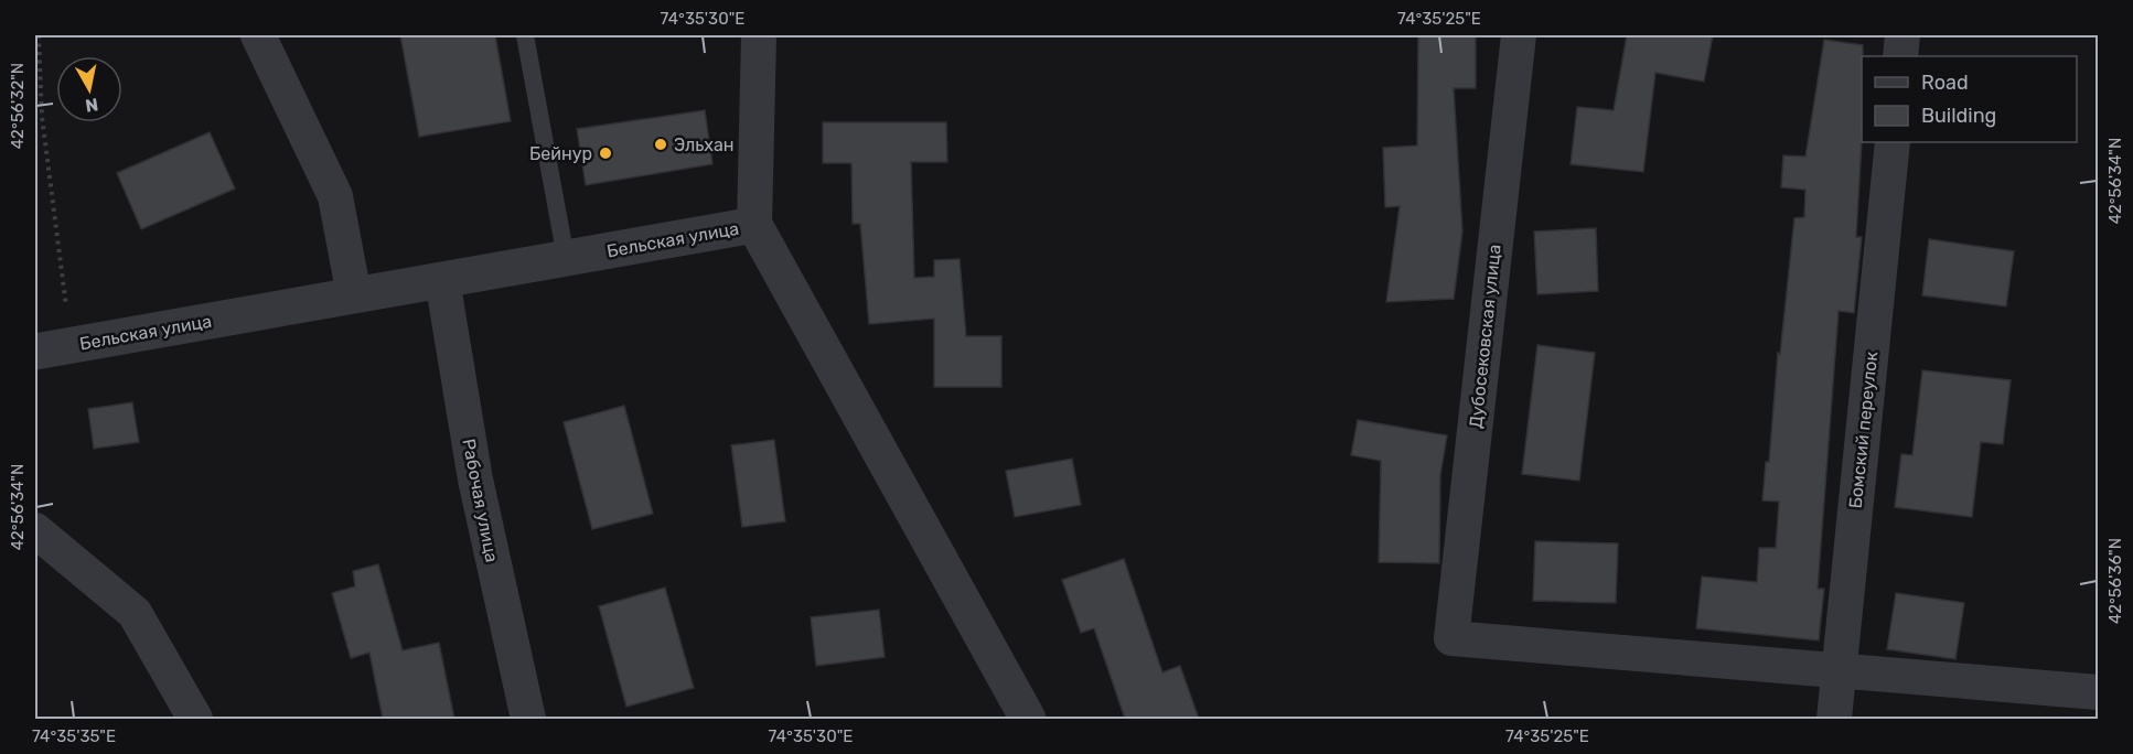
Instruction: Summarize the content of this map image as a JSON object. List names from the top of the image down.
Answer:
{
  "streets": {
    "street": [
      "Бельская улица",
      "Дубосековская улица",
      "Бомский переулок",
      "Рабочая улица"
    ]
  },
  "crossings": [
    ["Бельская улица", "Рабочая улица"],
    ["Дубосековская улица", "Бомский переулок"]
  ],
  "places": ["Эльхан", "Бейнур"],
  "legend": ["Road", "Building"],
  "north": "bottom",
  "coordinates": [
    "74°35'30\"E",
    "74°35'25\"E",
    "42°56'32\"N",
    "42°56'34\"N",
    "42°56'36\"N",
    "74°35'35\"E"
  ]
}
